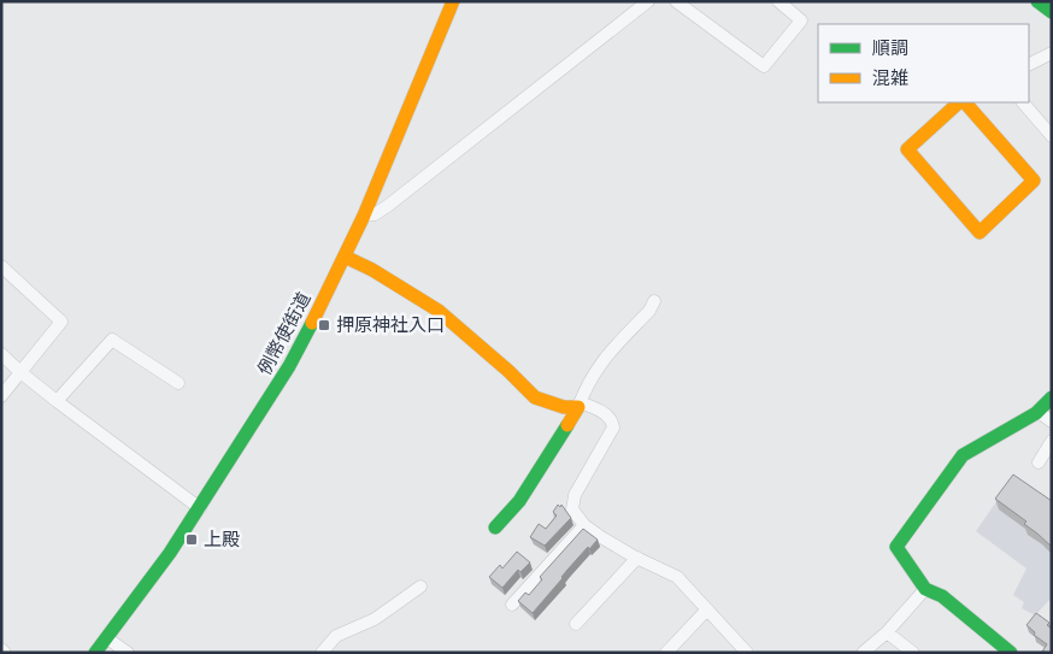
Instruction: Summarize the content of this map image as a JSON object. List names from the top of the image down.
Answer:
{
  "streets": {
    "main road": ["例幣使街道"]
  },
  "places": {
    "transit": ["押原神社入口", "上殿"]
  },
  "legend": ["順調", "混雑"]
}
